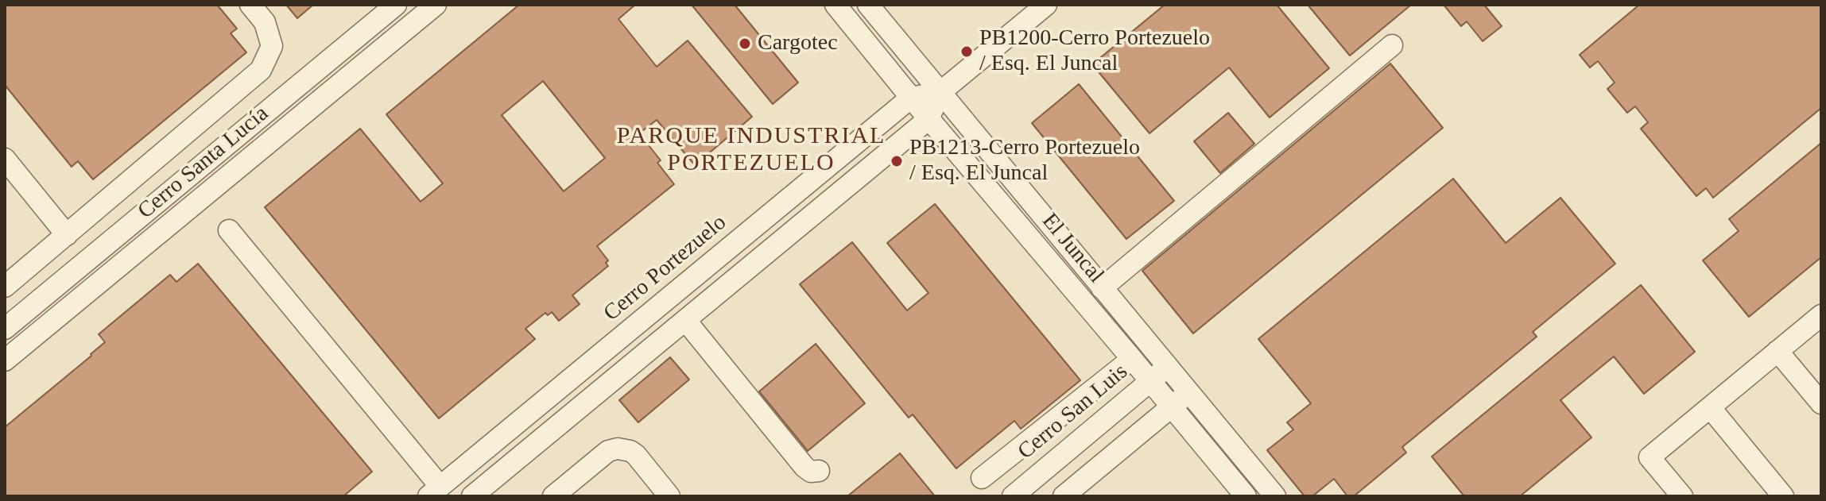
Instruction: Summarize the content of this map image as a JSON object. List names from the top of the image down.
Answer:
{
  "streets": {
    "street": [
      "Cerro Santa Lucía",
      "El Juncal",
      "Cerro Portezuelo",
      "Cerro San Luis"
    ]
  },
  "crossings": [
    ["El Juncal", "Cerro Portezuelo"],
    ["El Juncal", "Cerro San Luis"]
  ],
  "districts": ["PARQUE INDUSTRIAL PORTEZUELO"],
  "places": ["Cargotec", "PB1200-Cerro Portezuelo / Esq. El Juncal", "PB1213-Cerro Portezuelo / Esq. El Juncal"]
}
